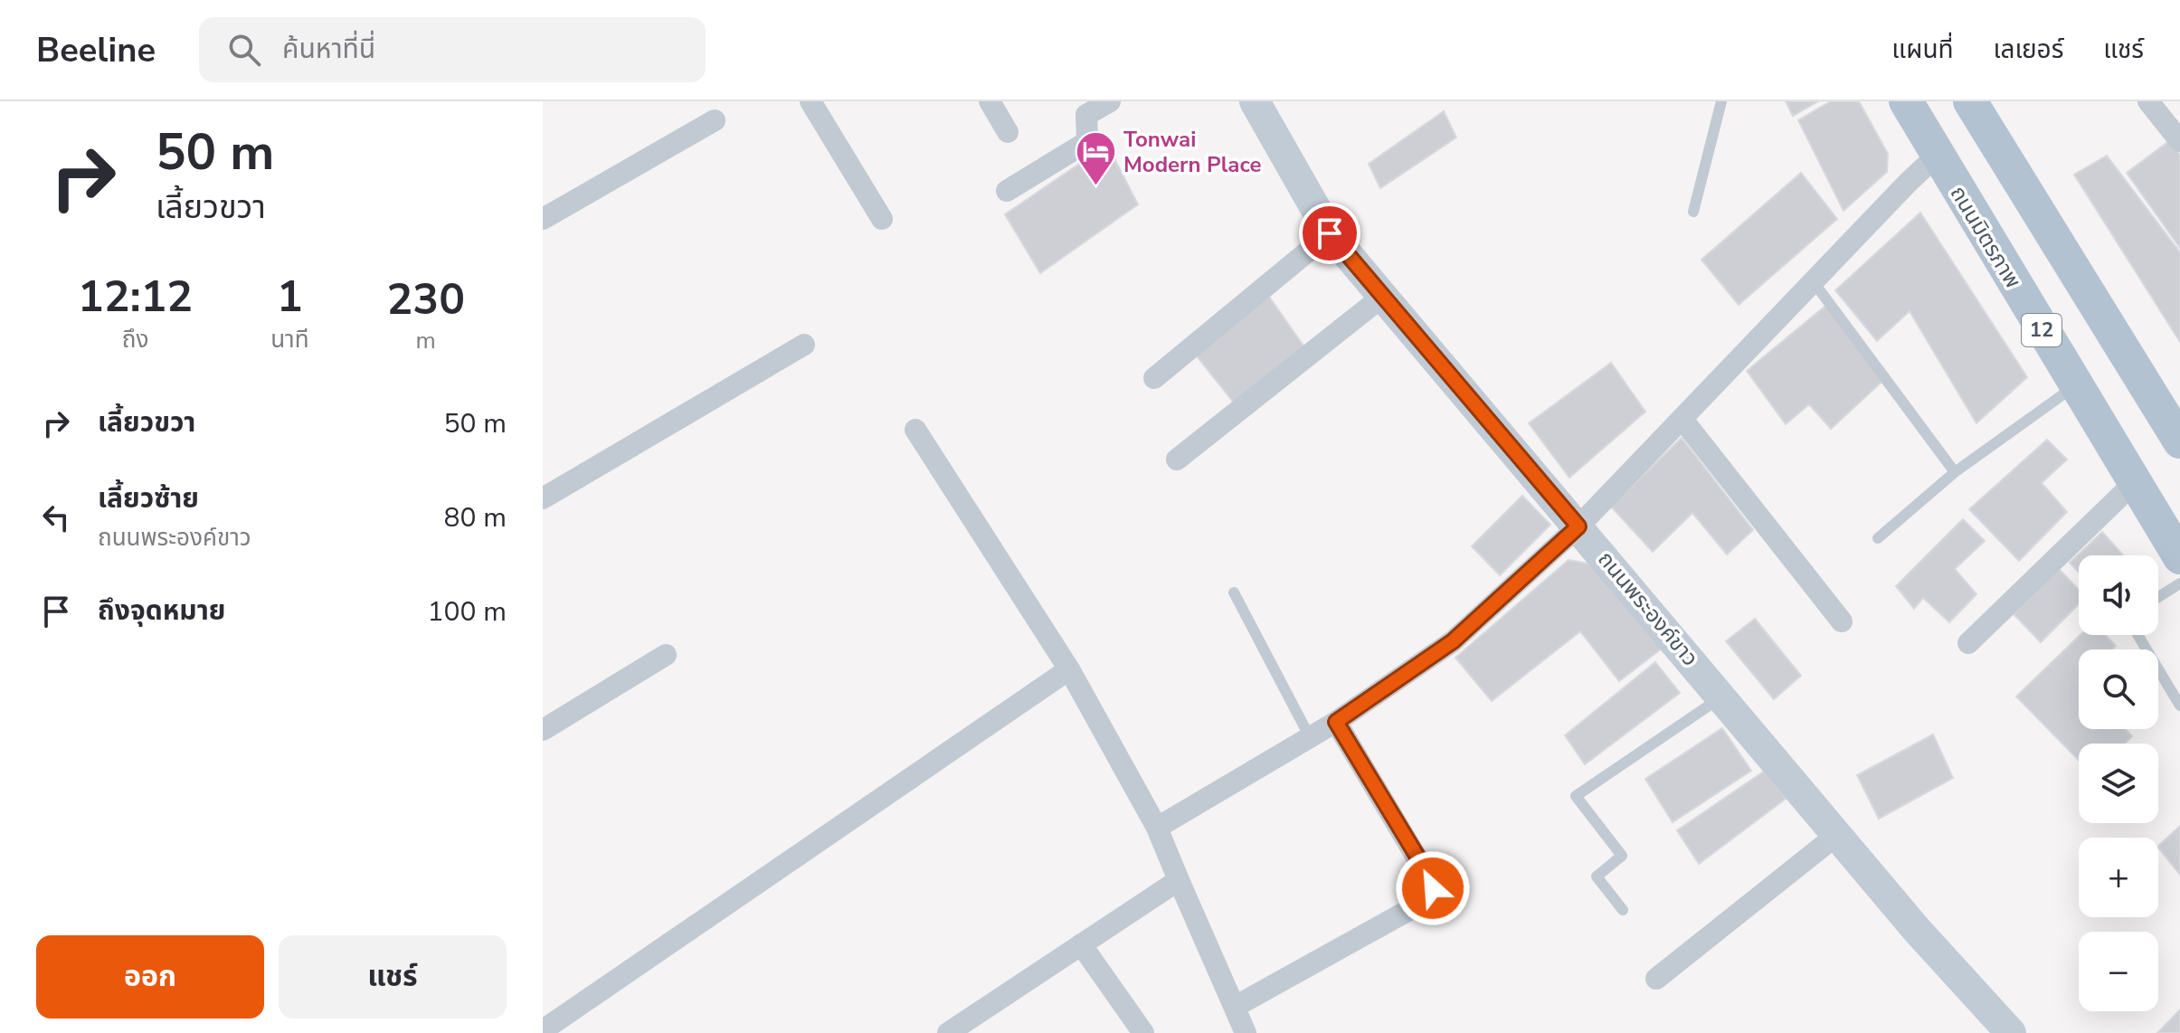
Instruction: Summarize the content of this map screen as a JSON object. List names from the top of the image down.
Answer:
{
  "streets": {
    "main road": ["ถนนมิตรภาพ", "12"],
    "street": ["ถนนพระองค์ขาว"]
  },
  "places": {
    "hotel": ["Tonwai Modern Place"]
  },
  "page": {
    "header": "Beeline",
    "search": "ค้นหาที่นี่",
    "nav": ["แผนที่", "เลเยอร์", "แชร์"],
    "turn": ["50 m", "เลี้ยวขวา"],
    "eta": [
      "12:12",
      "ถึง",
      "1",
      "นาที",
      "230",
      "m"
    ],
    "list": [
      {
        "name": "เลี้ยวขวา",
        "value": "50 m"
      },
      {
        "name": "เลี้ยวซ้าย",
        "note": "ถนนพระองค์ขาว",
        "value": "80 m"
      },
      {
        "name": "ถึงจุดหมาย",
        "value": "100 m"
      }
    ],
    "map_buttons": ["+", "−"],
    "buttons": ["ออก", "แชร์"]
  }
}
